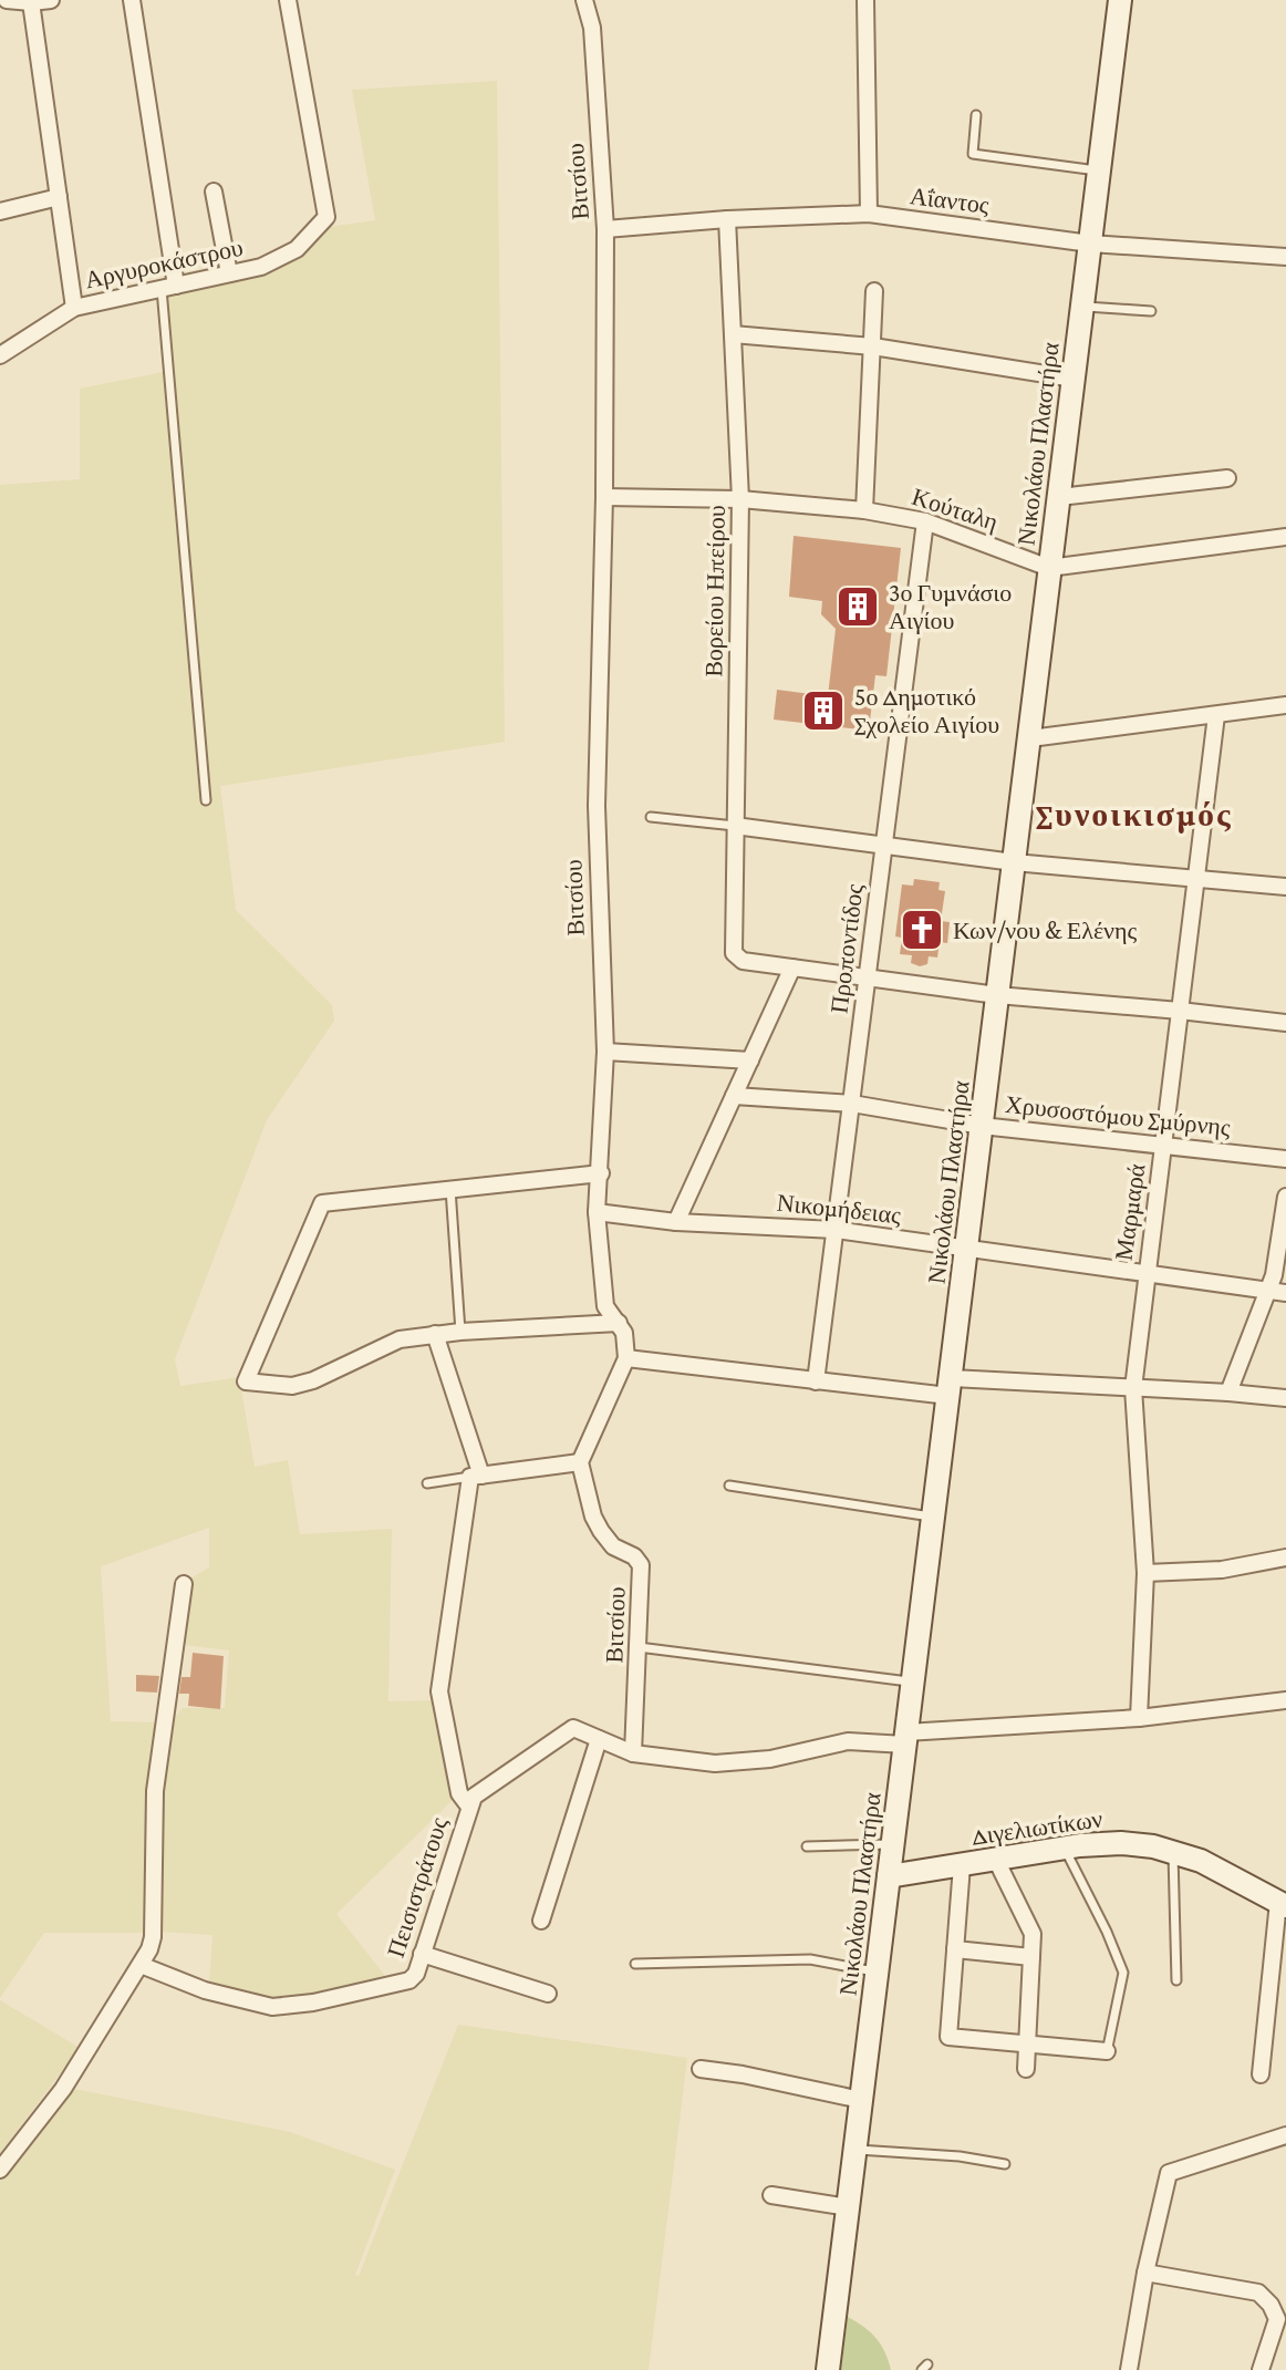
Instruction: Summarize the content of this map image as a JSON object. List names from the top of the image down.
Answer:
{
  "streets": {
    "main road": ["Νικολάου Πλαστήρα", "Διγελιωτίκων"],
    "street": [
      "Βιτσίου",
      "Αΐαντος",
      "Αργυροκάστρου",
      "Κούταλη",
      "Βορείου Ηπείρου",
      "Προποντίδος",
      "Χρυσοστόμου Σμύρνης",
      "Νικομήδειας",
      "Μαρμαρά",
      "Πεισιστράτους"
    ]
  },
  "crossings": [
    ["Βιτσίου", "Αΐαντος"],
    ["Βιτσίου", "Κούταλη"],
    ["Βιτσίου", "Νικομήδειας"],
    ["Βιτσίου", "Πεισιστράτους"],
    ["Αΐαντος", "Νικολάου Πλαστήρα"],
    ["Αΐαντος", "Βορείου Ηπείρου"],
    ["Νικολάου Πλαστήρα", "Κούταλη"],
    ["Νικολάου Πλαστήρα", "Χρυσοστόμου Σμύρνης"],
    ["Νικολάου Πλαστήρα", "Νικομήδειας"],
    ["Νικολάου Πλαστήρα", "Διγελιωτίκων"],
    ["Νικολάου Πλαστήρα", "Πεισιστράτους"],
    ["Κούταλη", "Βορείου Ηπείρου"],
    ["Κούταλη", "Προποντίδος"],
    ["Προποντίδος", "Χρυσοστόμου Σμύρνης"],
    ["Προποντίδος", "Νικομήδειας"],
    ["Χρυσοστόμου Σμύρνης", "Μαρμαρά"],
    ["Νικομήδειας", "Μαρμαρά"],
    ["Μαρμαρά", "Πεισιστράτους"]
  ],
  "districts": ["Συνοικισμός"],
  "places": {
    "building": ["3ο Γυμνάσιο Αιγίου", "5ο Δημοτικό Σχολείο Αιγίου"],
    "church": ["Κων/νου & Ελένης"]
  }
}
